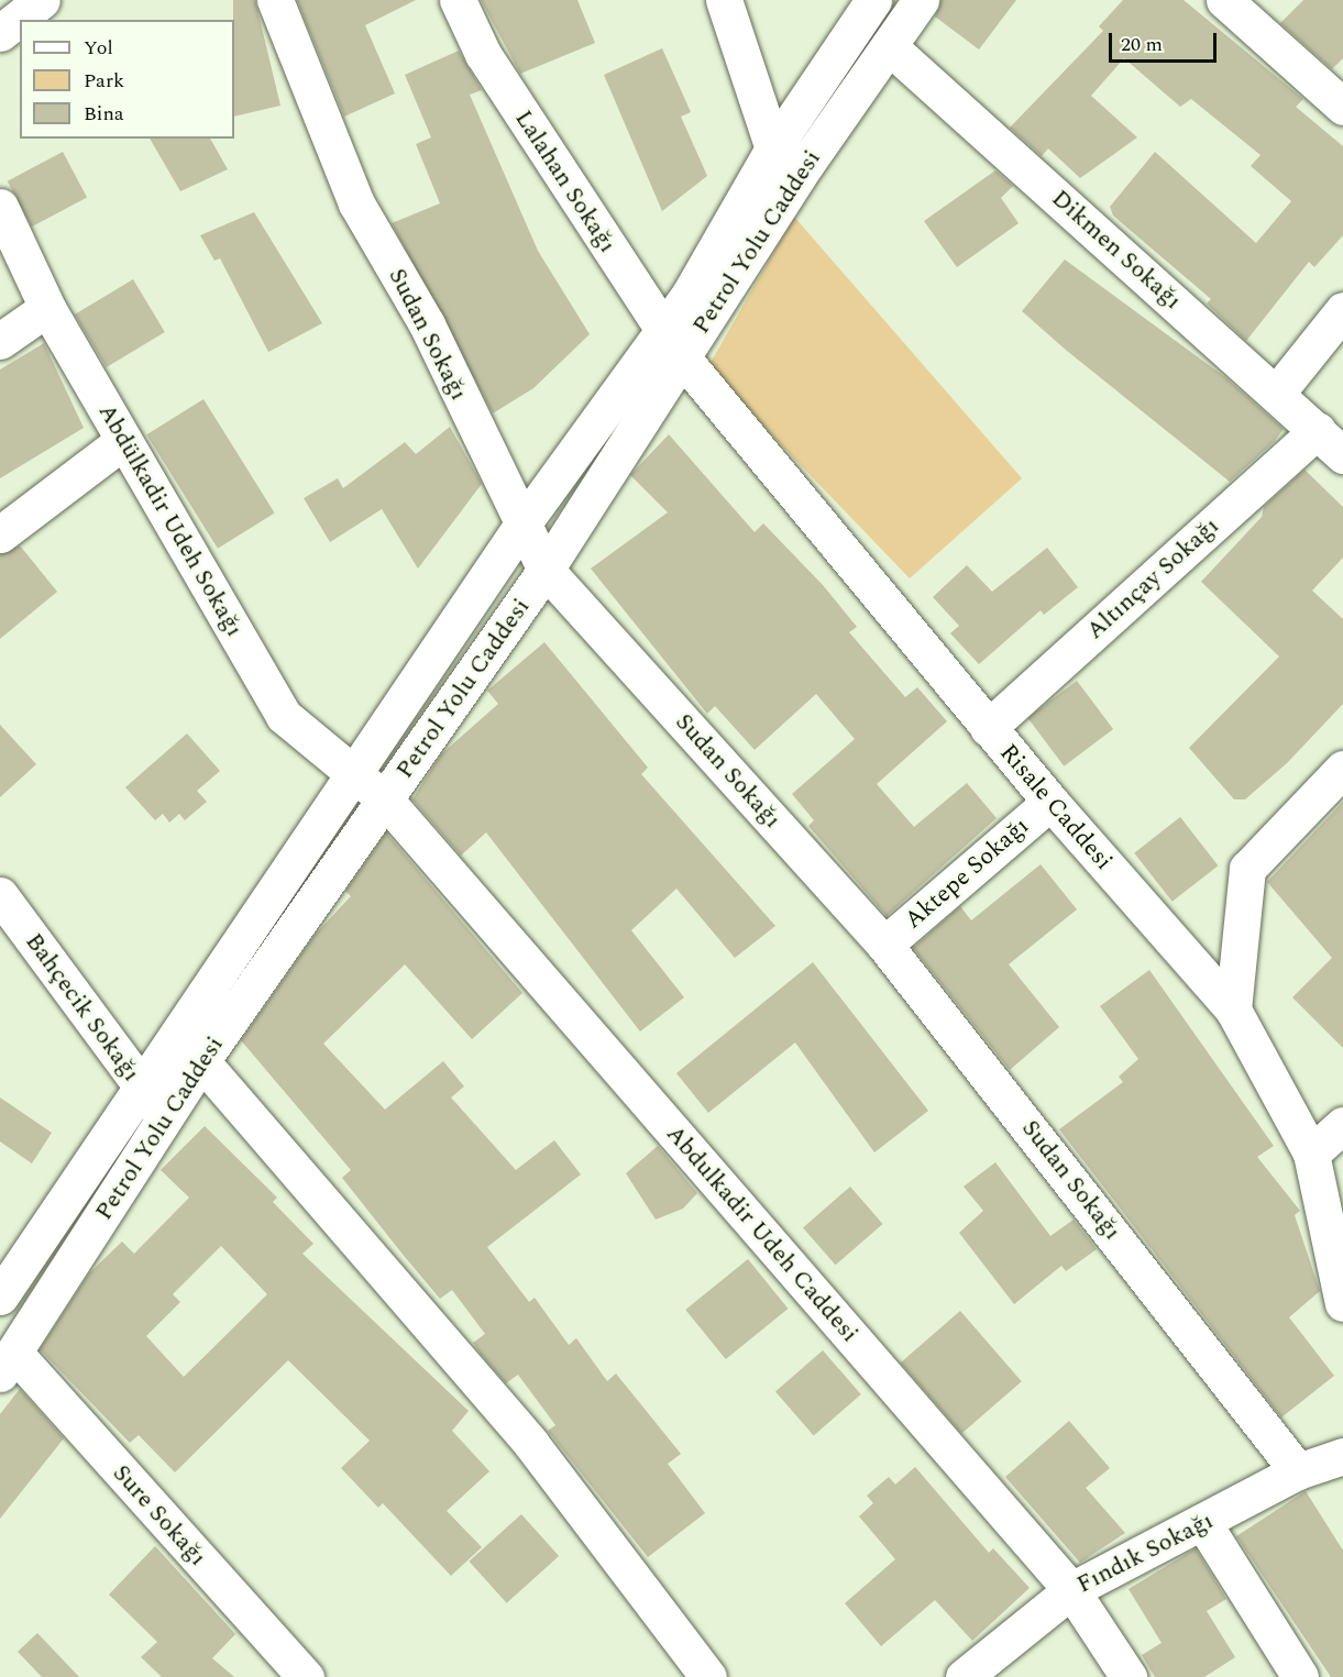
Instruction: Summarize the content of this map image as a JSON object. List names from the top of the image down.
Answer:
{
  "streets": {
    "street": [
      "Lalahan Sokağı",
      "Petrol Yolu Caddesi",
      "Dikmen Sokağı",
      "Sudan Sokağı",
      "Abdülkadir Udeh Sokağı",
      "Altınçay Sokağı",
      "Risale Caddesi",
      "Aktepe Sokağı",
      "Bahçecik Sokağı",
      "Abdulkadir Udeh Caddesi",
      "Sure Sokağı",
      "Fındık Sokağı"
    ]
  },
  "crossings": [
    ["Lalahan Sokağı", "Petrol Yolu Caddesi"],
    ["Lalahan Sokağı", "Risale Caddesi"],
    ["Petrol Yolu Caddesi", "Dikmen Sokağı"],
    ["Petrol Yolu Caddesi", "Sudan Sokağı"],
    ["Petrol Yolu Caddesi", "Abdülkadir Udeh Sokağı"],
    ["Petrol Yolu Caddesi", "Risale Caddesi"],
    ["Petrol Yolu Caddesi", "Bahçecik Sokağı"],
    ["Petrol Yolu Caddesi", "Abdulkadir Udeh Caddesi"],
    ["Petrol Yolu Caddesi", "Sure Sokağı"],
    ["Dikmen Sokağı", "Altınçay Sokağı"],
    ["Sudan Sokağı", "Aktepe Sokağı"],
    ["Sudan Sokağı", "Fındık Sokağı"],
    ["Abdülkadir Udeh Sokağı", "Abdulkadir Udeh Caddesi"],
    ["Altınçay Sokağı", "Risale Caddesi"],
    ["Risale Caddesi", "Aktepe Sokağı"],
    ["Abdulkadir Udeh Caddesi", "Fındık Sokağı"]
  ],
  "legend": ["Yol", "Park", "Bina"],
  "scale_bar": "20 m"
}
